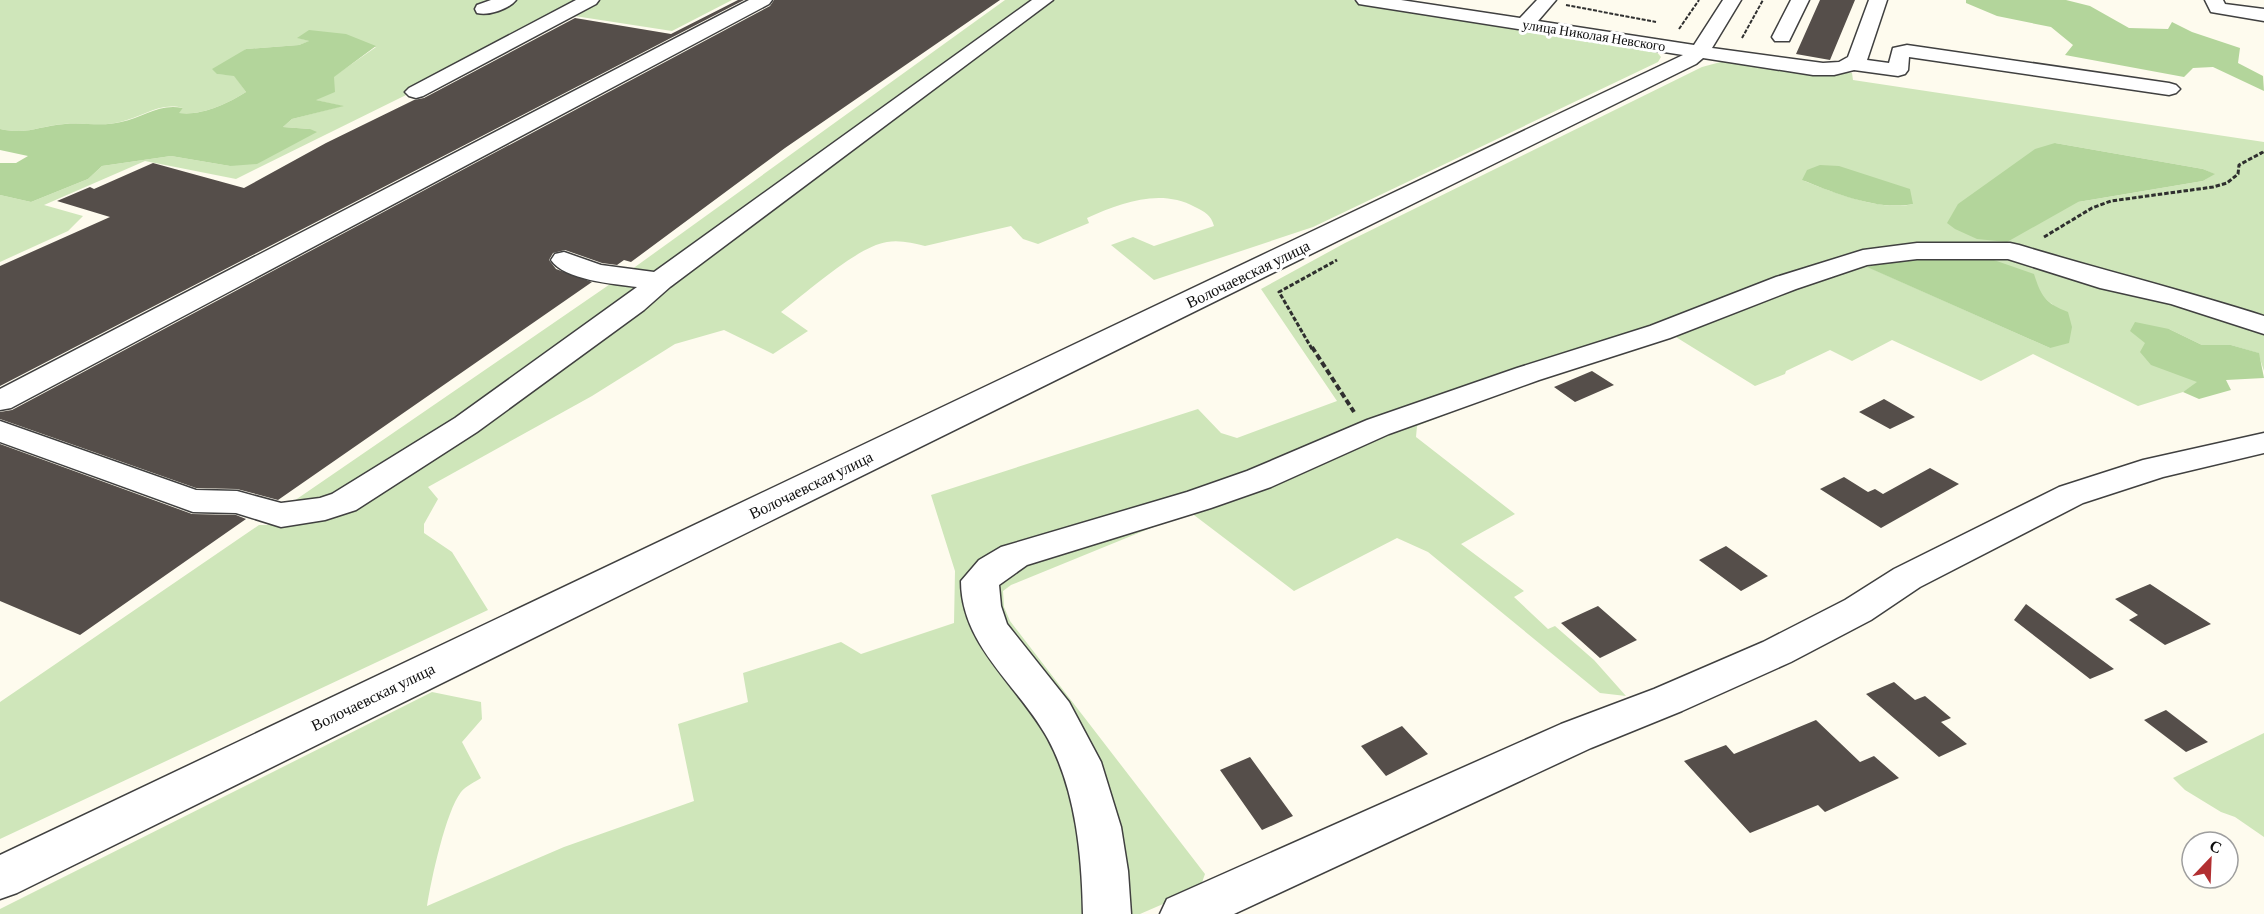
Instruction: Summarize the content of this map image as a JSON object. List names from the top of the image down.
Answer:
{
  "streets": {
    "street": ["улица Николая Невского", "Волочаевская улица"]
  },
  "crossings": [
    ["улица Николая Невского", "Волочаевская улица"]
  ],
  "north": "top right"
}
